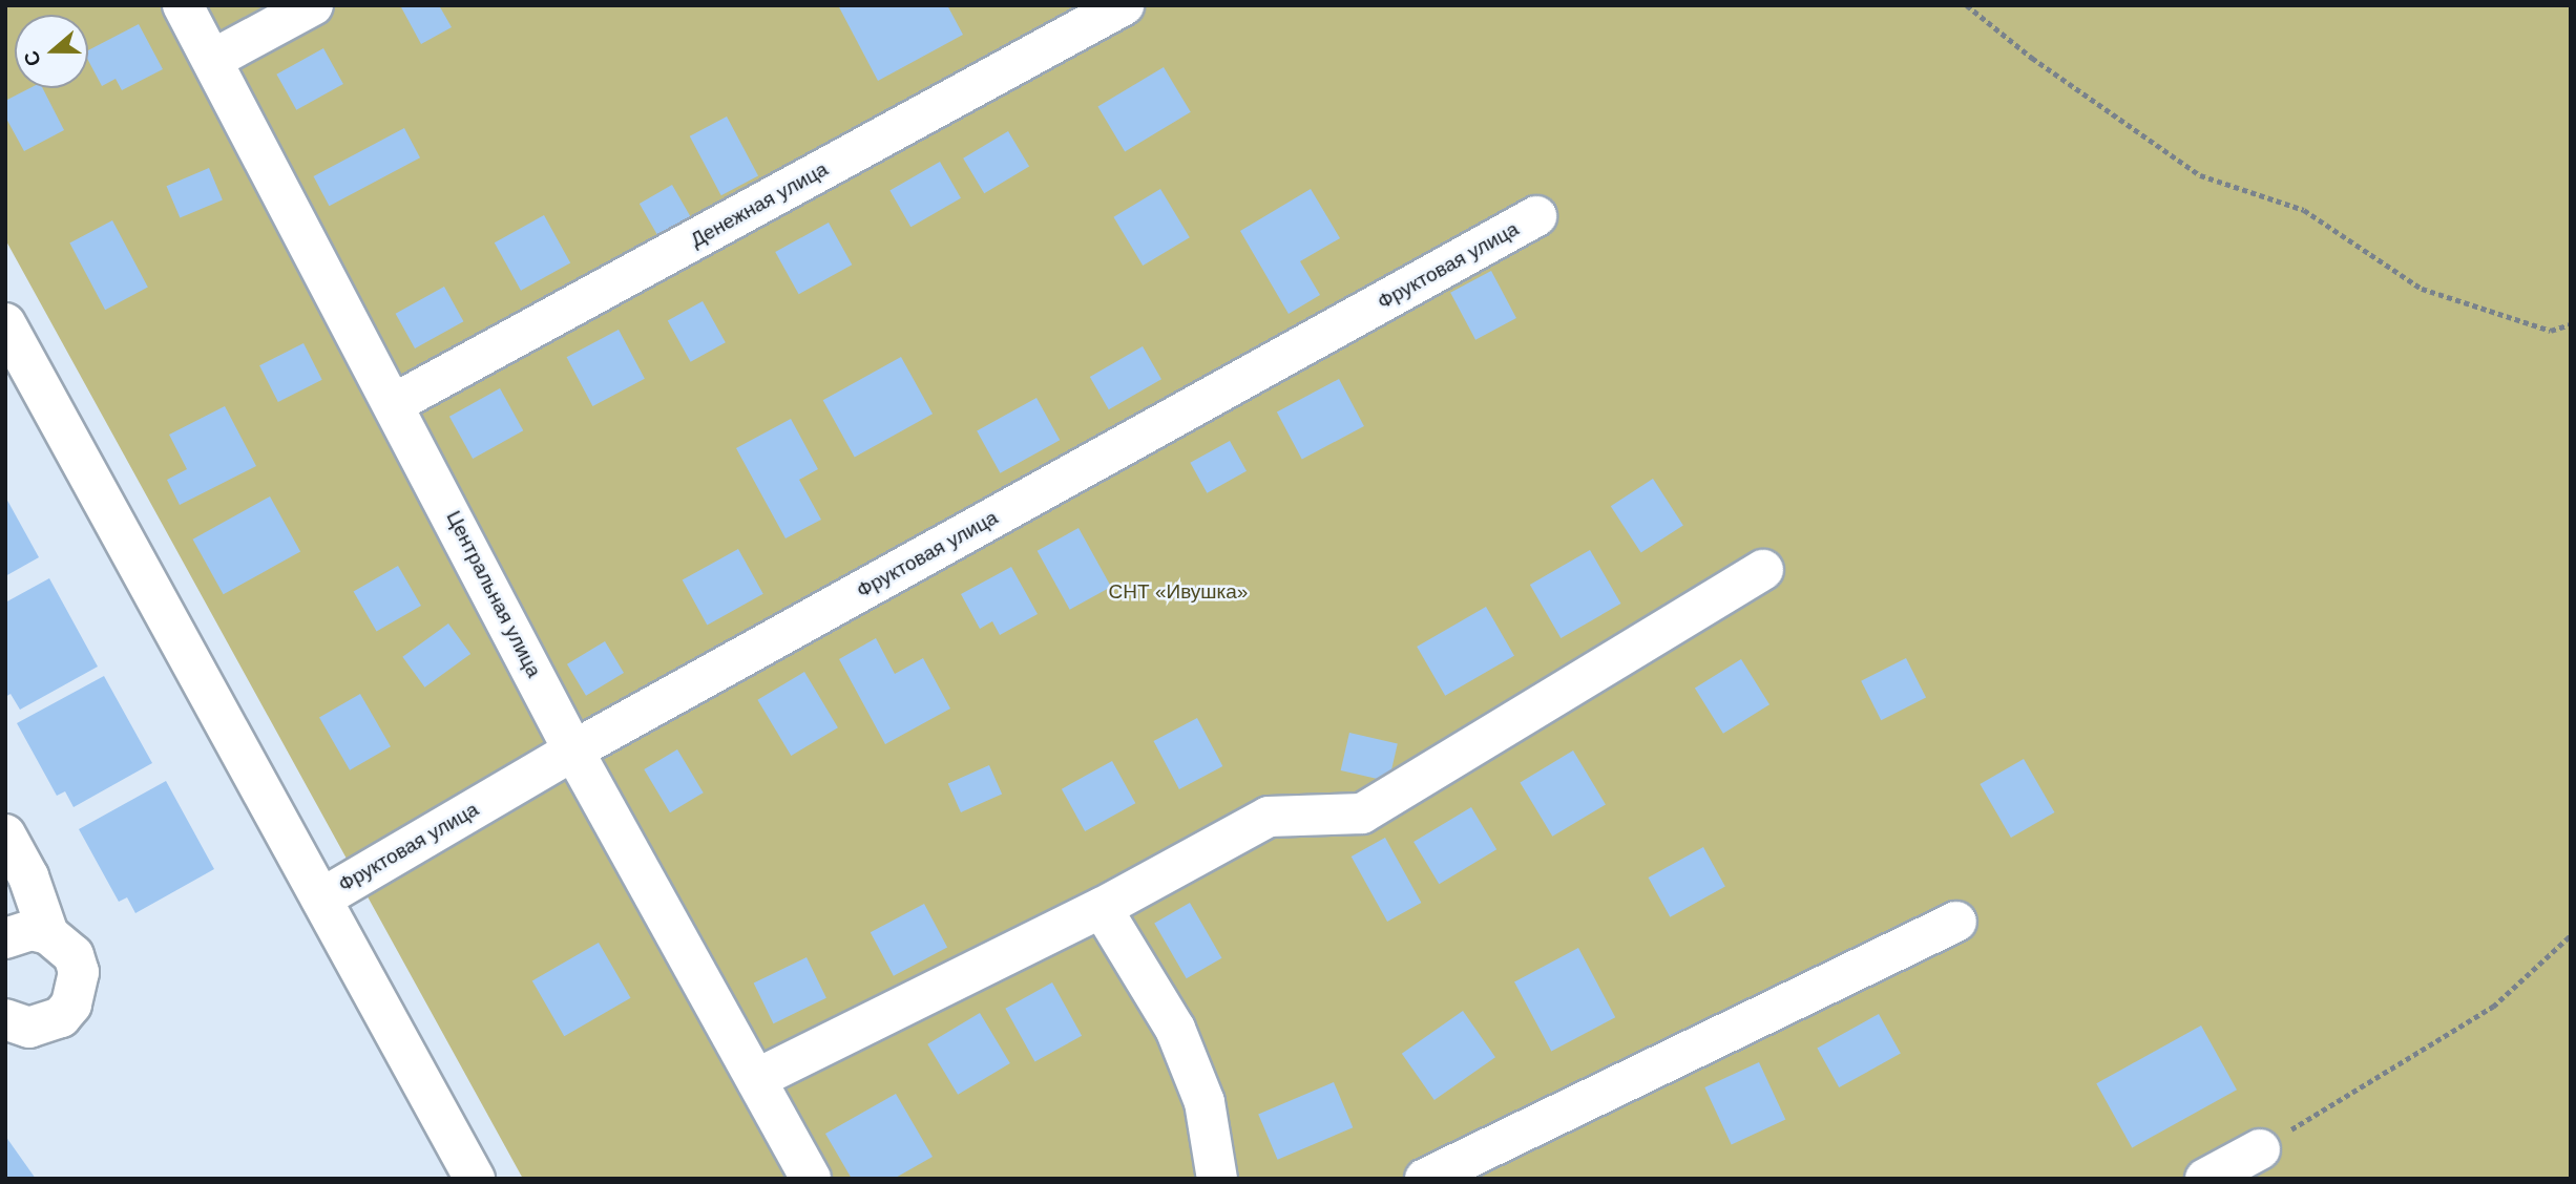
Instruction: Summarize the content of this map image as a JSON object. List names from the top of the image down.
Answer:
{
  "streets": {
    "street": ["Денежная улица", "Фруктовая улица", "Центральная улица"]
  },
  "crossings": [
    ["Денежная улица", "Центральная улица"],
    ["Фруктовая улица", "Центральная улица"]
  ],
  "parks": ["СНТ «Ивушка»"],
  "north": "left"
}
